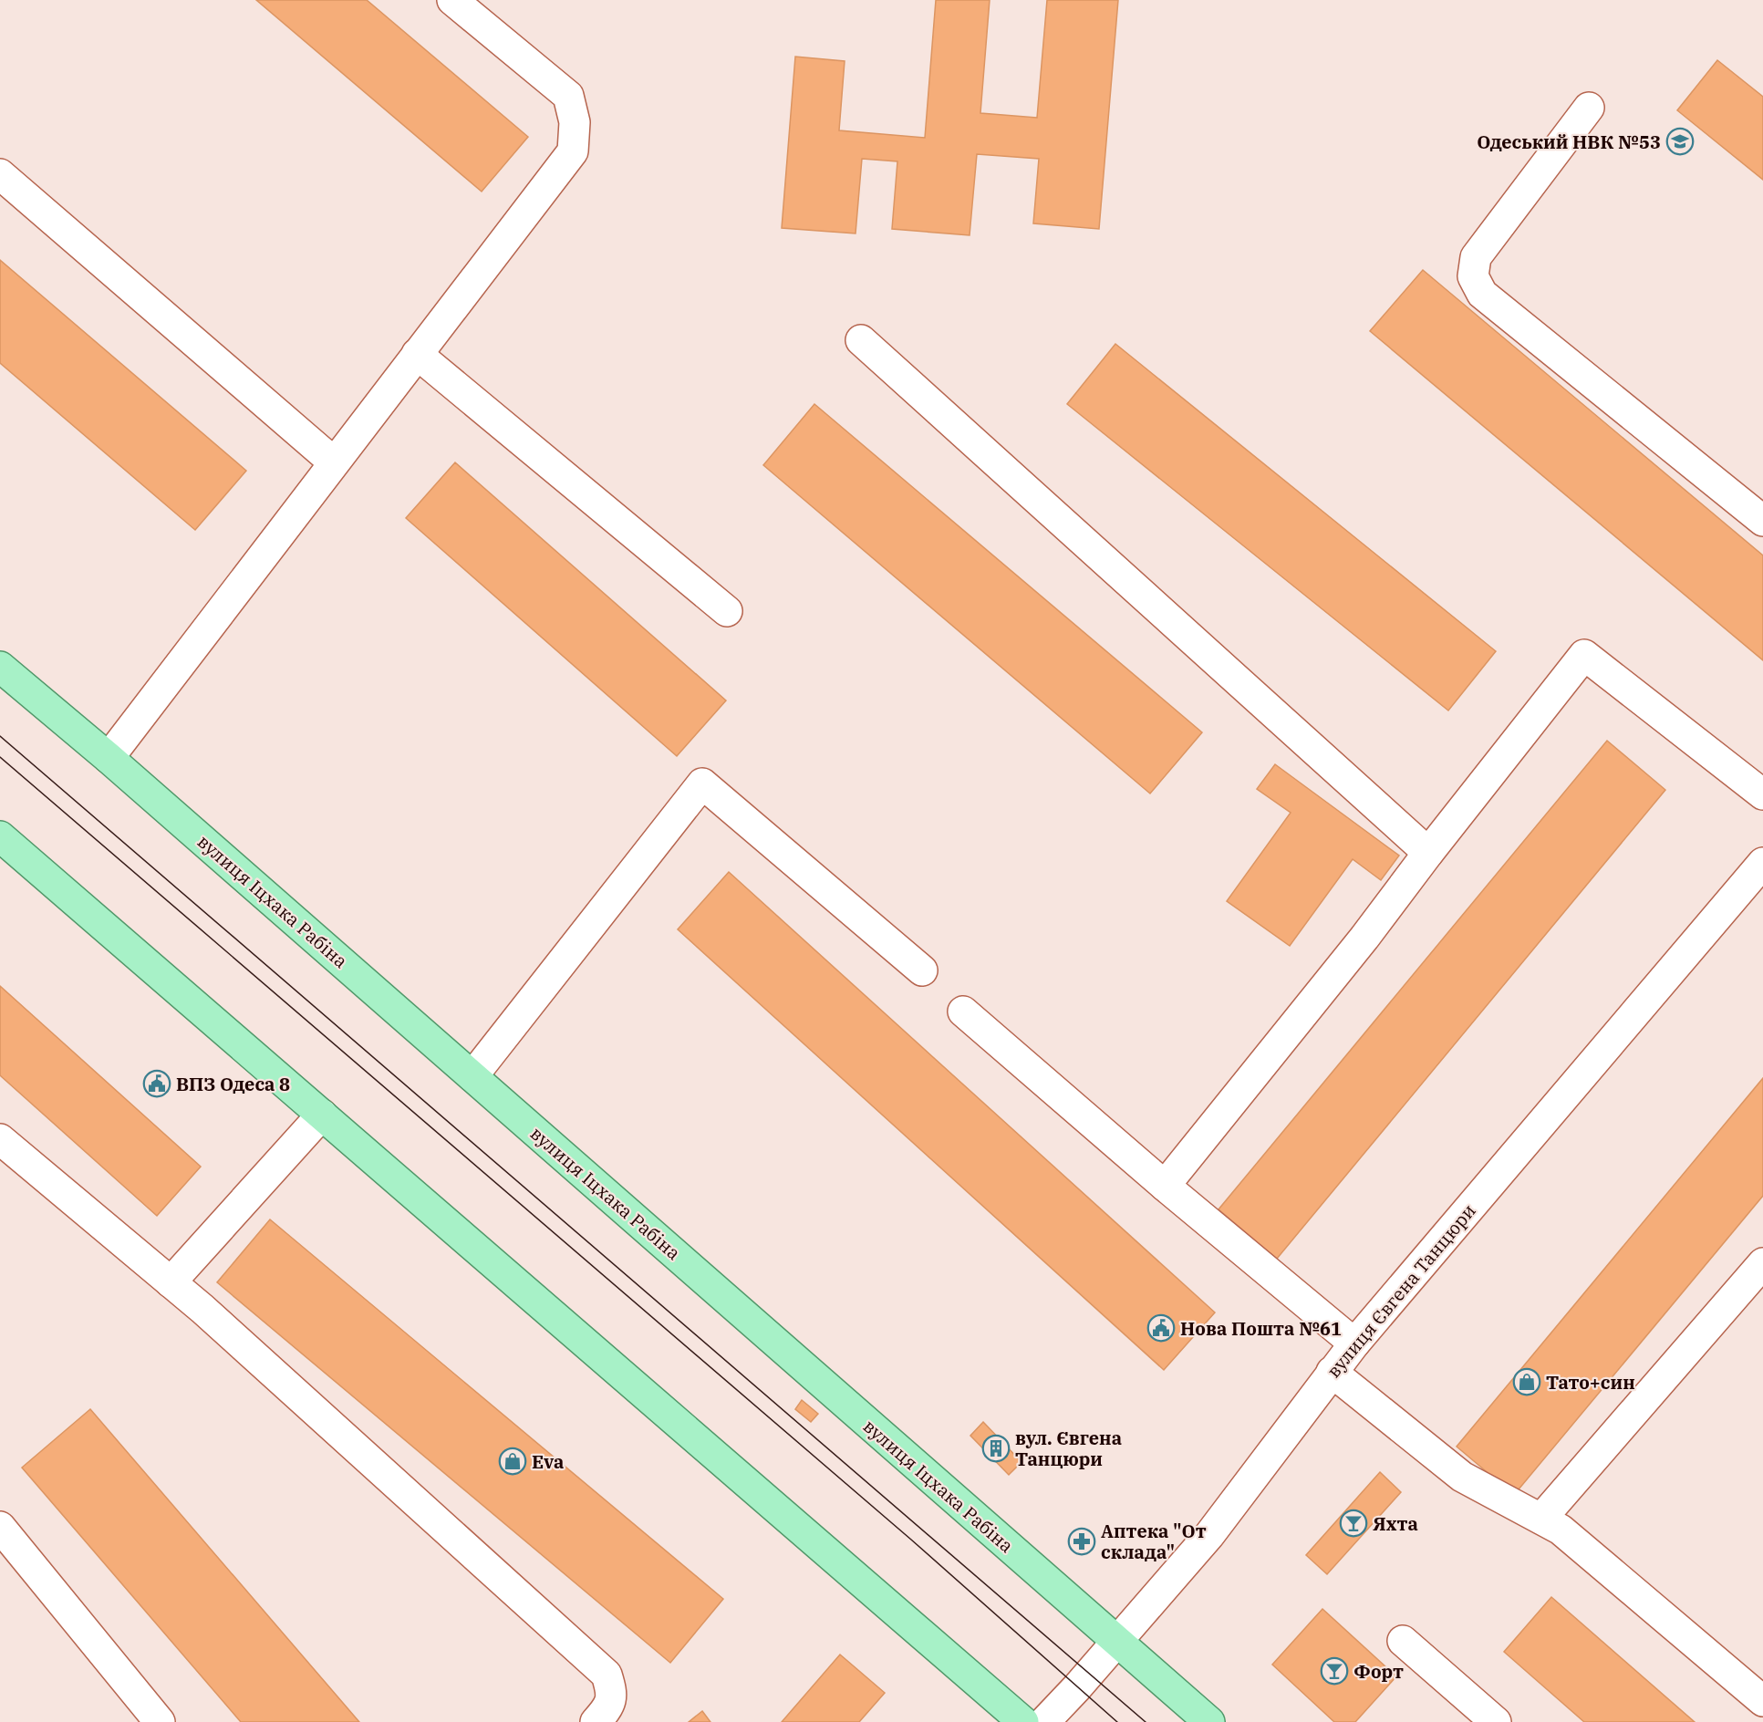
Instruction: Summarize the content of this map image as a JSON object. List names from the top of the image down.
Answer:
{
  "streets": {
    "main road": ["вулиця Іцхака Рабіна"],
    "street": ["вулиця Євгена Танцюри"]
  },
  "crossings": [
    ["вулиця Іцхака Рабіна", "вулиця Євгена Танцюри"]
  ],
  "places": {
    "school or university": ["Одеський НВК №53"],
    "public building": ["ВПЗ Одеса 8", "Нова Пошта №61"],
    "shop": ["Тато+син", "Eva"],
    "building": ["вул. Євгена Танцюри"],
    "bar": ["Яхта", "Форт"],
    "pharmacy": ["Аптека \"От склада\""]
  }
}
